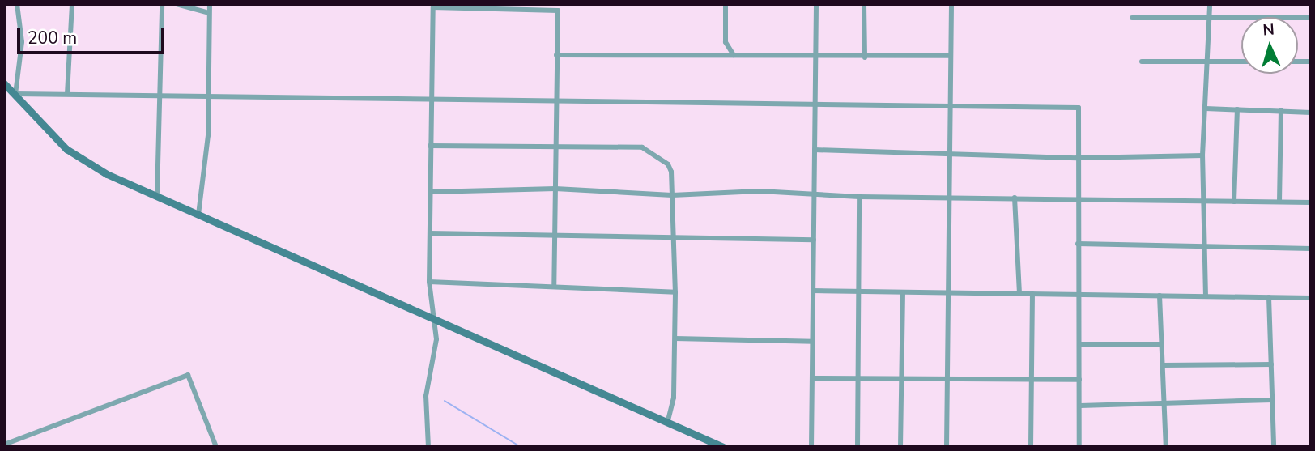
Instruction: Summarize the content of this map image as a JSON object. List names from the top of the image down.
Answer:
{
  "scale_bar": "200 m",
  "north": "top"
}
